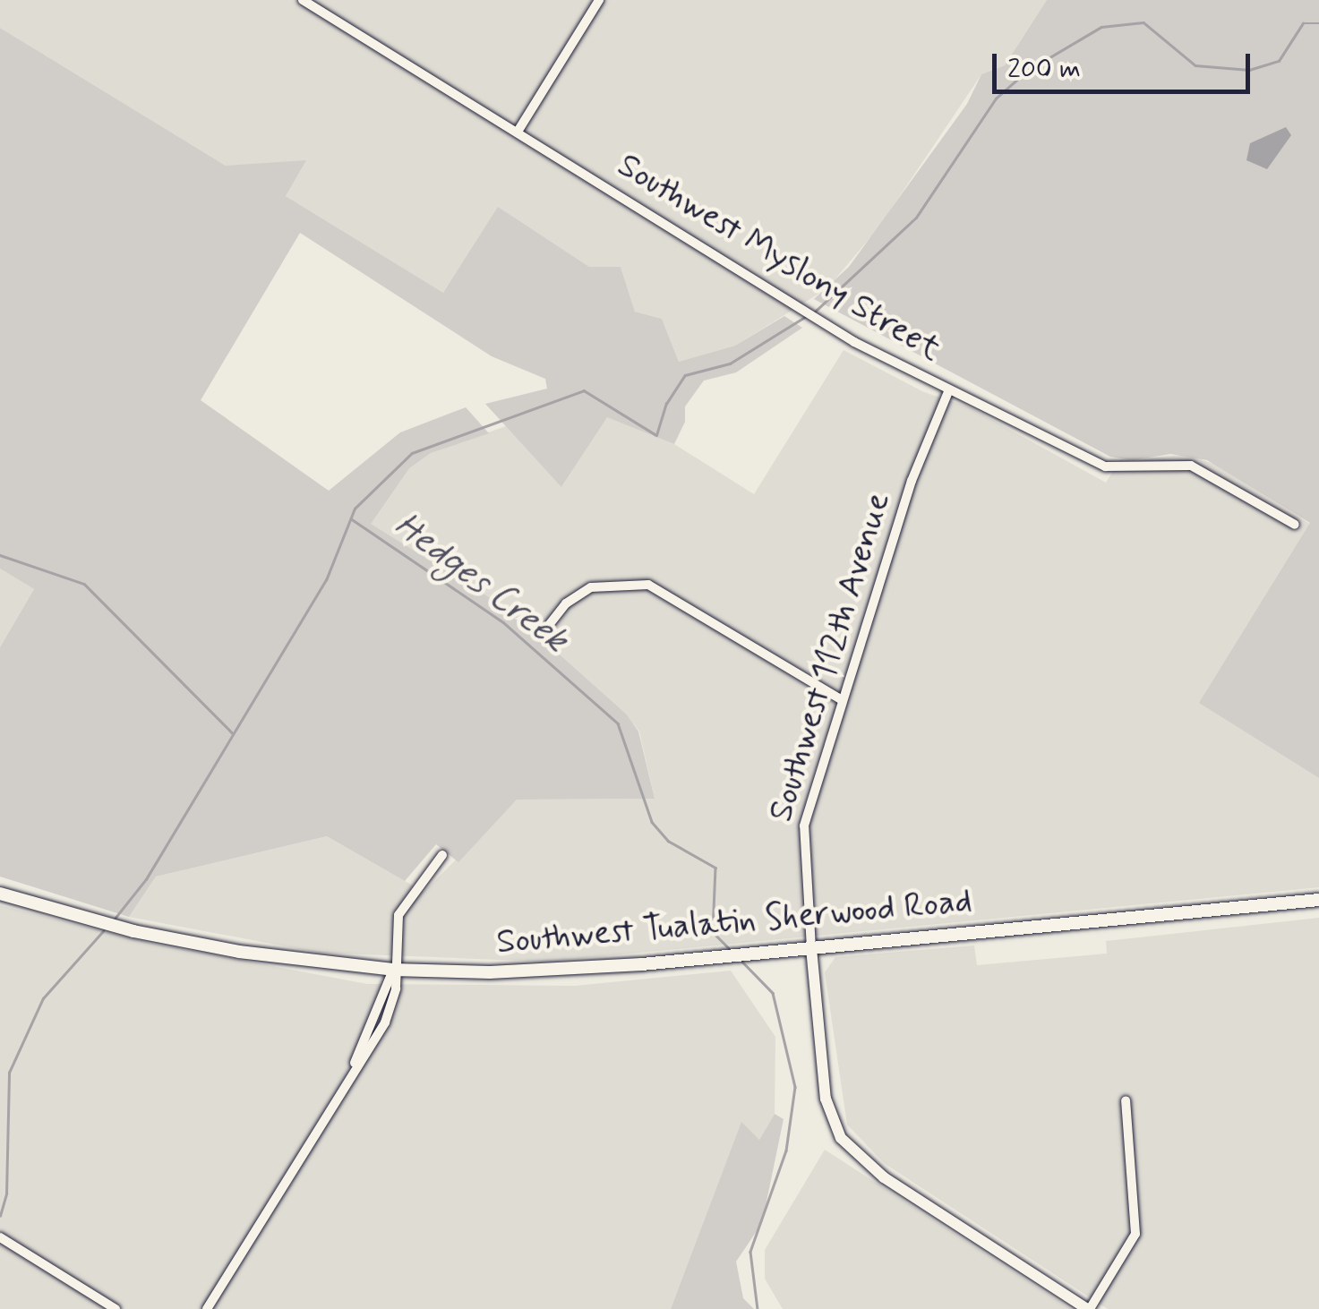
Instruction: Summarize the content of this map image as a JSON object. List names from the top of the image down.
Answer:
{
  "streets": {
    "highway": ["Southwest Tualatin Sherwood Road"],
    "street": ["Southwest Myslony Street", "Southwest 112th Avenue"]
  },
  "crossings": [
    ["Southwest Myslony Street", "Southwest 112th Avenue"],
    ["Southwest 112th Avenue", "Southwest Tualatin Sherwood Road"]
  ],
  "water": ["Hedges Creek"],
  "scale_bar": "200 m"
}
